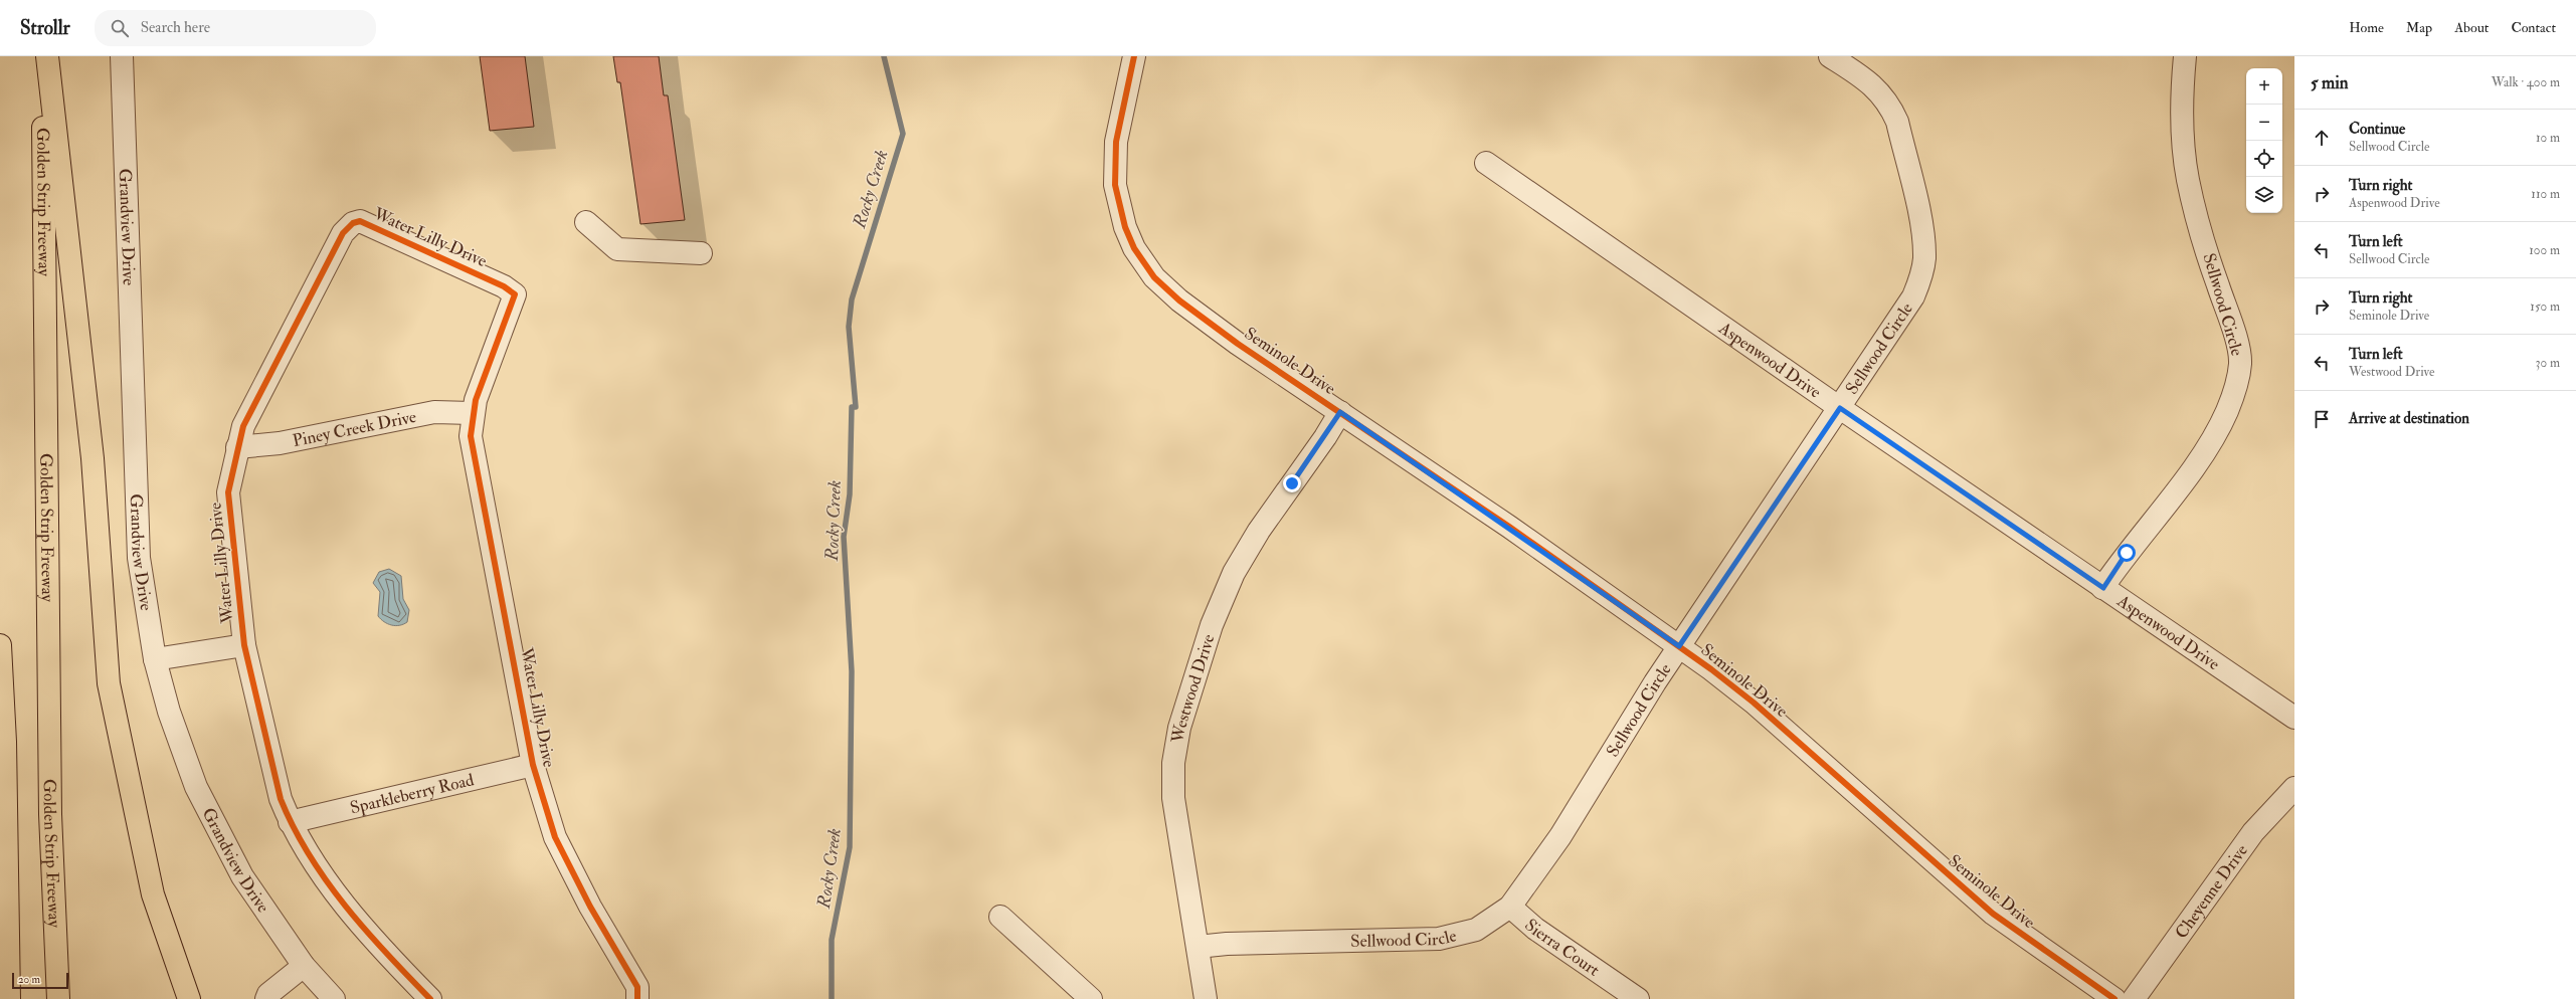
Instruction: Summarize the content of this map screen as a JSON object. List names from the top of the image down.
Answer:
{
  "streets": {
    "highway": ["Golden Strip Freeway"],
    "street": [
      "Grandview Drive",
      "Water Lilly Drive",
      "Sellwood Circle",
      "Aspenwood Drive",
      "Seminole Drive",
      "Piney Creek Drive",
      "Westwood Drive",
      "Sparkleberry Road",
      "Cheyenne Drive",
      "Sierra Court"
    ]
  },
  "crossings": [
    ["Water Lilly Drive", "Piney Creek Drive"],
    ["Water Lilly Drive", "Sparkleberry Road"],
    ["Sellwood Circle", "Aspenwood Drive"],
    ["Sellwood Circle", "Seminole Drive"],
    ["Sellwood Circle", "Westwood Drive"],
    ["Sellwood Circle", "Sierra Court"],
    ["Seminole Drive", "Westwood Drive"]
  ],
  "water": ["Rocky Creek"],
  "scale_bar": "20 m",
  "page": {
    "header": "Strollr",
    "search": "Search here",
    "nav": [
      "Home",
      "Map",
      "About",
      "Contact"
    ],
    "heading": ["5 min", "Walk · 400 m"],
    "map_buttons": ["+", "−"],
    "list": [
      ["Continue", "Sellwood Circle", "10 m"],
      ["Turn right", "Aspenwood Drive", "110 m"],
      ["Turn left", "Sellwood Circle", "100 m"],
      ["Turn right", "Seminole Drive", "150 m"],
      ["Turn left", "Westwood Drive", "30 m"],
      "Arrive at destination"
    ],
    "scale": "20 m"
  }
}
